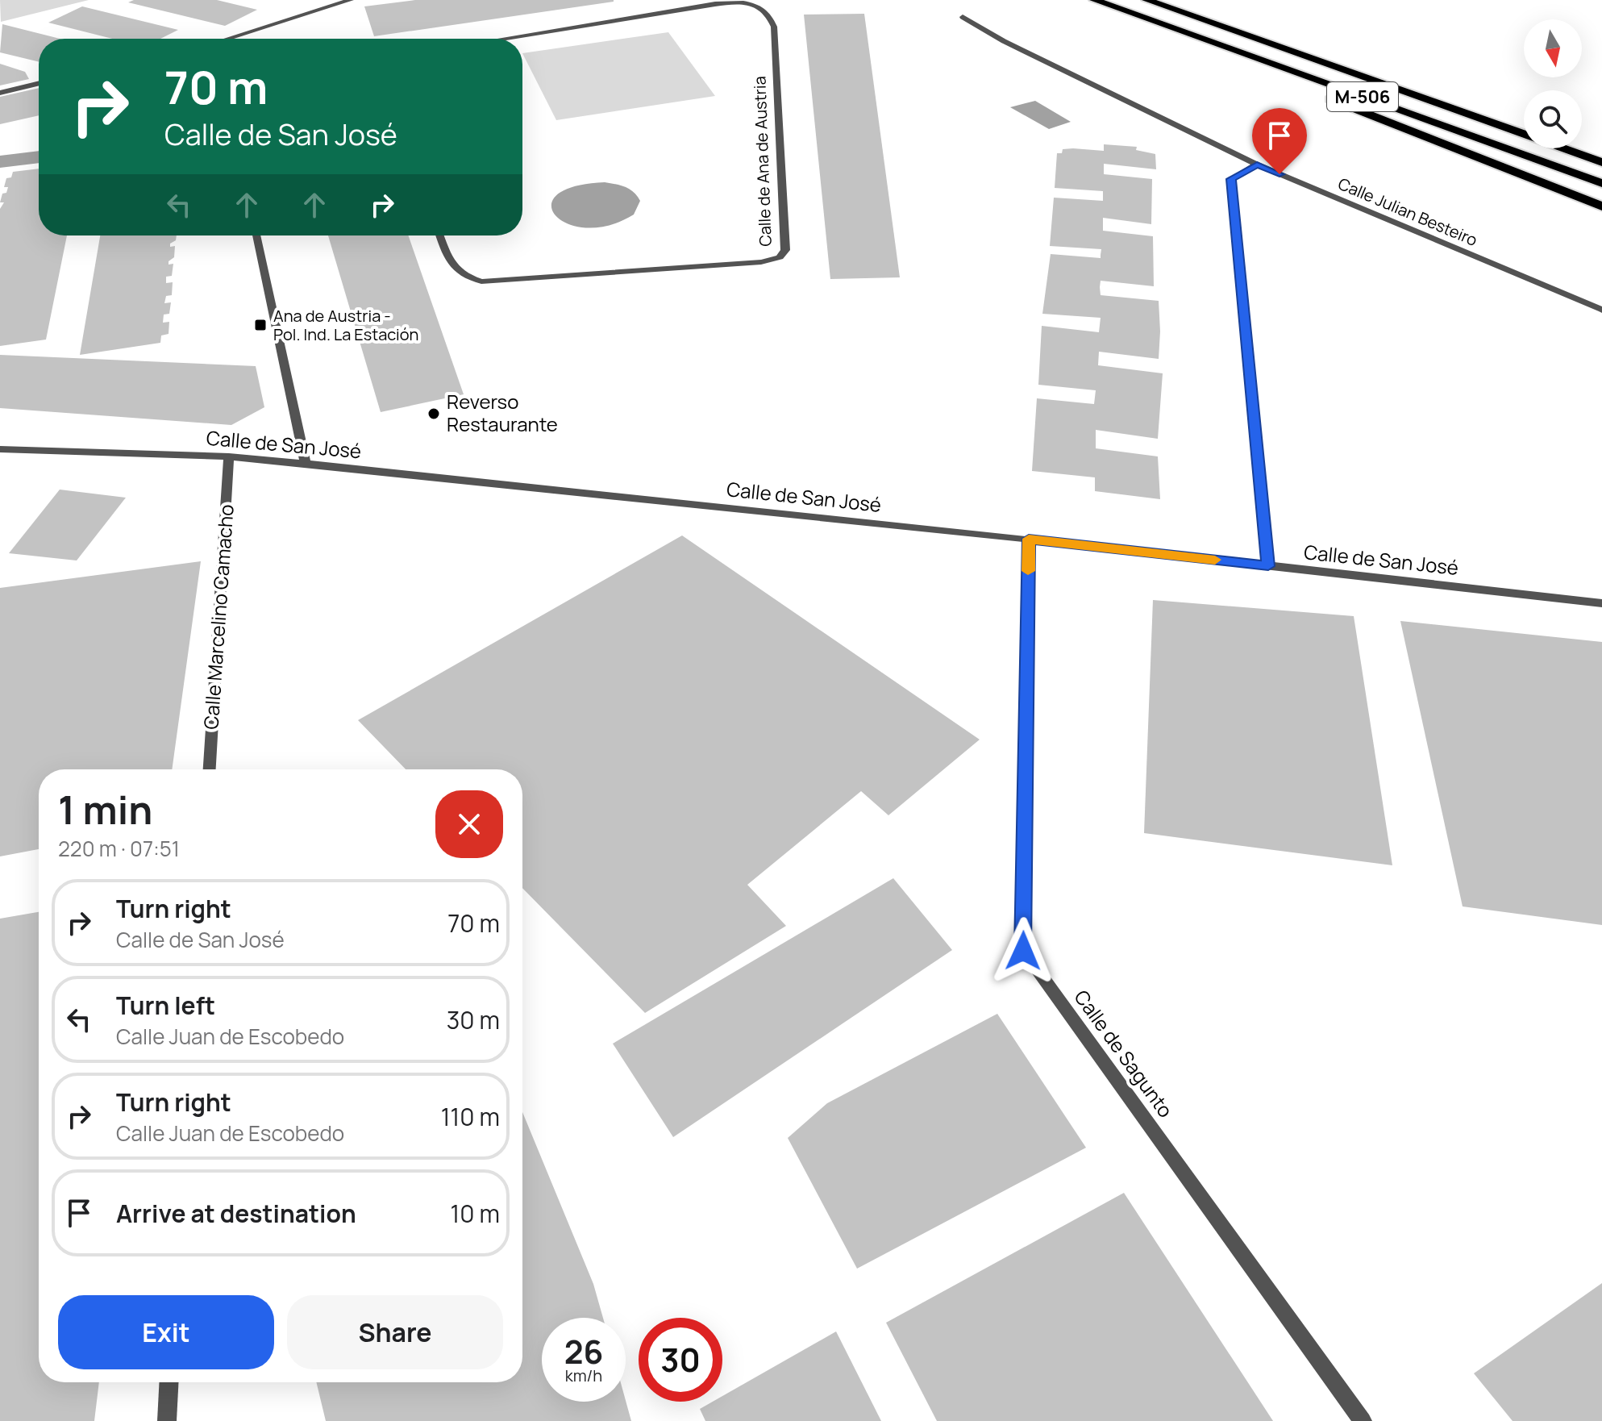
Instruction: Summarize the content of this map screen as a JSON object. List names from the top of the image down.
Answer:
{
  "streets": {
    "highway": ["M-506"],
    "street": [
      "Calle de Ana de Austria",
      "Calle Julian Besteiro",
      "Calle de San José",
      "Calle Marcelino Camacho",
      "Calle de Sagunto"
    ]
  },
  "crossings": [
    ["Calle de San José", "Calle Marcelino Camacho"],
    ["Calle de San José", "Calle de Sagunto"]
  ],
  "places": {
    "transit": ["Ana de Austria - Pol. Ind. La Estación"],
    "other": ["Reverso Restaurante"]
  },
  "north": "bottom",
  "page": {
    "turn": ["70 m", "Calle de San José"],
    "heading": ["1 min", "220 m · 07:51"],
    "list": [
      {
        "name": "Turn right",
        "note": "Calle de San José",
        "value": "70 m"
      },
      {
        "name": "Turn left",
        "note": "Calle Juan de Escobedo",
        "value": "30 m"
      },
      {
        "name": "Turn right",
        "note": "Calle Juan de Escobedo",
        "value": "110 m"
      },
      {
        "name": "Arrive at destination",
        "value": "10 m"
      }
    ],
    "buttons": ["Exit", "Share"],
    "speed": "26 km/h",
    "limit": "30"
  }
}
